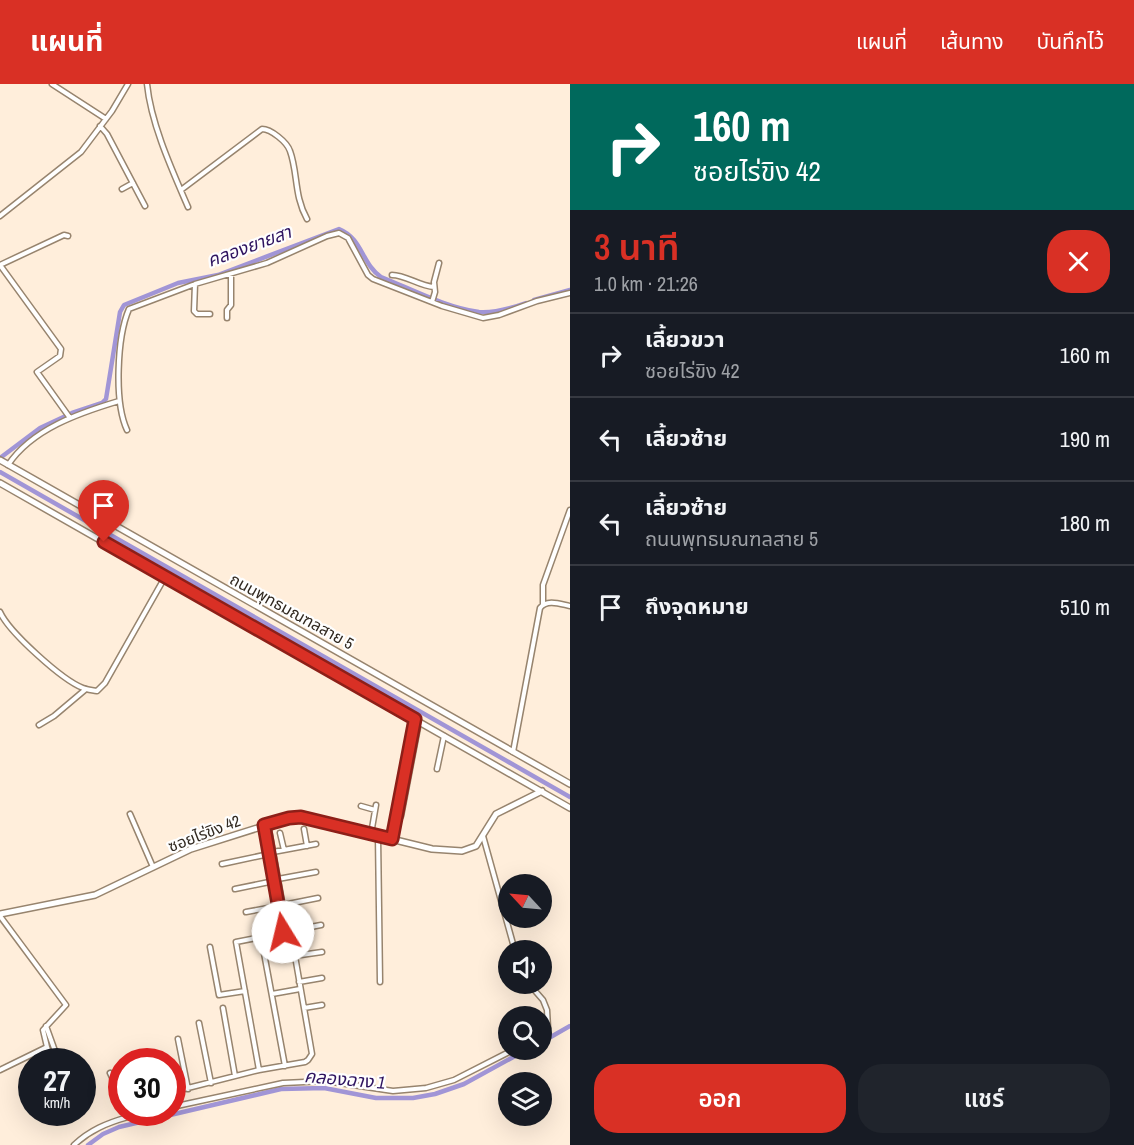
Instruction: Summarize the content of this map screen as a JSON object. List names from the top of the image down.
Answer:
{
  "streets": {
    "main road": ["ถนนพุทธมณฑลสาย 5", "ซอยไร่ขิง 42"]
  },
  "crossings": [
    ["ถนนพุทธมณฑลสาย 5", "ซอยไร่ขิง 42"]
  ],
  "water": ["คลองยายสา", "คลองฉาง 1"],
  "north": "top left",
  "page": {
    "header": "แผนที่",
    "nav": ["แผนที่", "เส้นทาง", "บันทึกไว้"],
    "turn": ["160 m", "ซอยไร่ขิง 42"],
    "heading": ["3 นาที", "1.0 km · 21:26"],
    "list": [
      {
        "name": "เลี้ยวขวา",
        "note": "ซอยไร่ขิง 42",
        "value": "160 m"
      },
      {
        "name": "เลี้ยวซ้าย",
        "value": "190 m"
      },
      {
        "name": "เลี้ยวซ้าย",
        "note": "ถนนพุทธมณฑลสาย 5",
        "value": "180 m"
      },
      {
        "name": "ถึงจุดหมาย",
        "value": "510 m"
      }
    ],
    "speed": "27 km/h",
    "limit": "30",
    "buttons": ["ออก", "แชร์"]
  }
}
